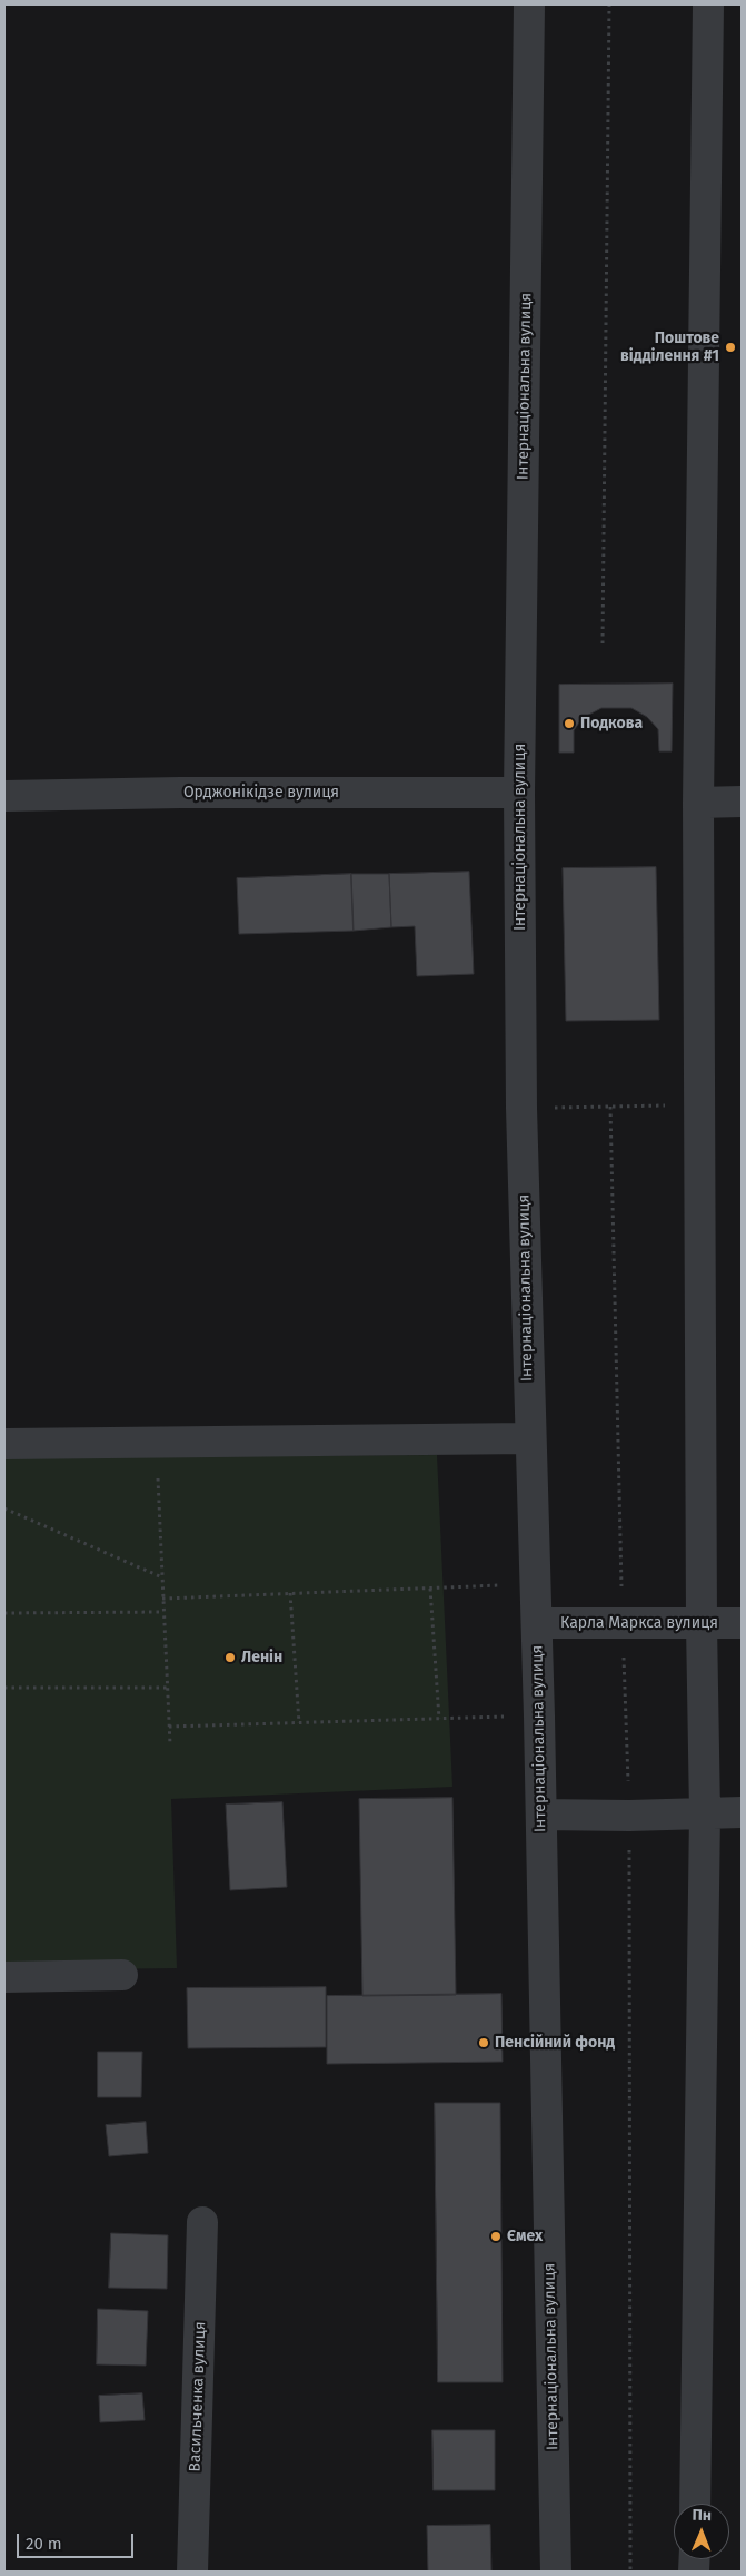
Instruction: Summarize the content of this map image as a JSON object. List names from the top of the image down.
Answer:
{
  "streets": {
    "street": [
      "Інтернаціональна вулиця",
      "Орджонікідзе вулиця",
      "Карла Маркса вулиця",
      "Васильченка вулиця"
    ]
  },
  "crossings": [
    ["Інтернаціональна вулиця", "Орджонікідзе вулиця"],
    ["Інтернаціональна вулиця", "Карла Маркса вулиця"]
  ],
  "places": [
    "Поштове відділення #1",
    "Подкова",
    "Ленін",
    "Пенсійний фонд",
    "Ємех"
  ],
  "scale_bar": "20 m",
  "north": "top"
}
